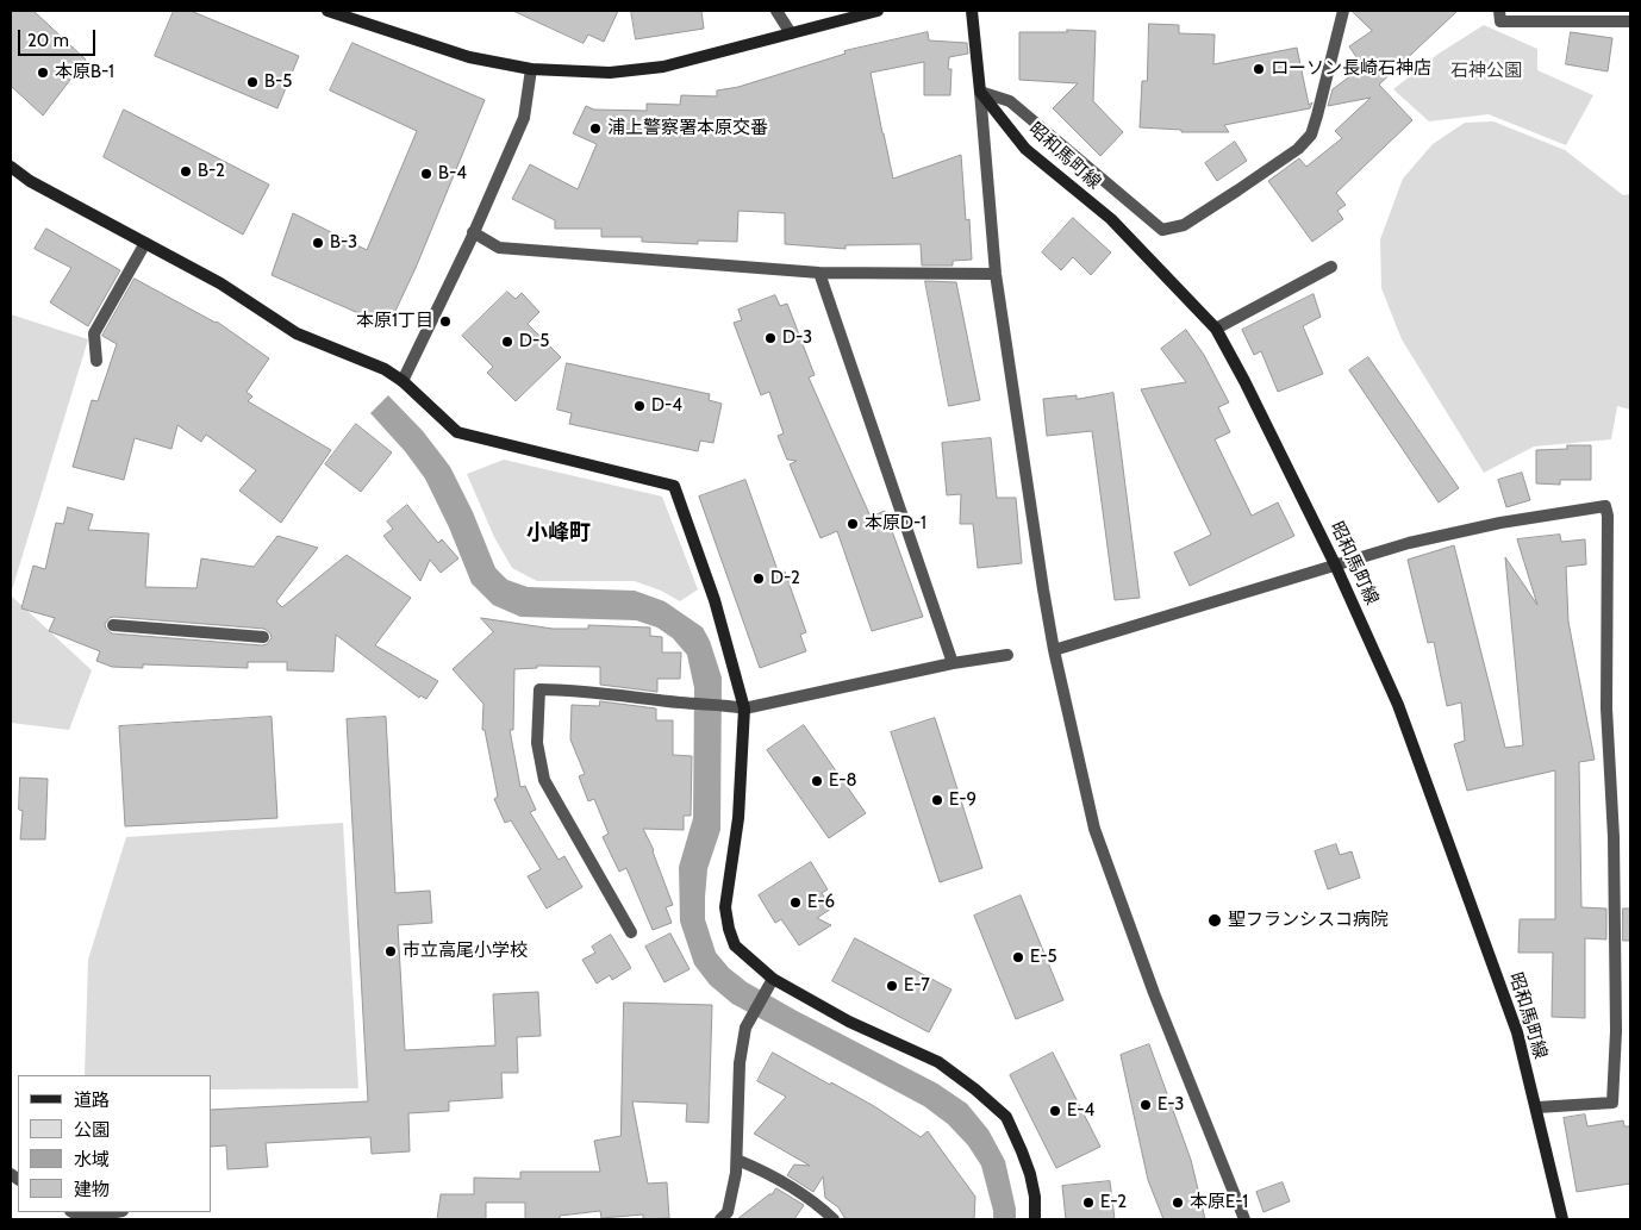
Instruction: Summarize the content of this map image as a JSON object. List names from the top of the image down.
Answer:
{
  "streets": {
    "street": ["昭和馬町線"]
  },
  "districts": ["小峰町"],
  "parks": ["石神公園"],
  "places": [
    "ローソン長崎石神店",
    "本原B-1",
    "B-5",
    "浦上警察署本原交番",
    "B-2",
    "B-4",
    "B-3",
    "本原1丁目",
    "D-3",
    "D-5",
    "D-4",
    "本原D-1",
    "D-2",
    "E-8",
    "E-9",
    "E-6",
    "聖フランシスコ病院",
    "市立高尾小学校",
    "E-5",
    "E-7",
    "E-3",
    "E-4",
    "E-2",
    "本原E-1"
  ],
  "legend": [
    "道路",
    "公園",
    "水域",
    "建物"
  ],
  "scale_bar": "20 m"
}
